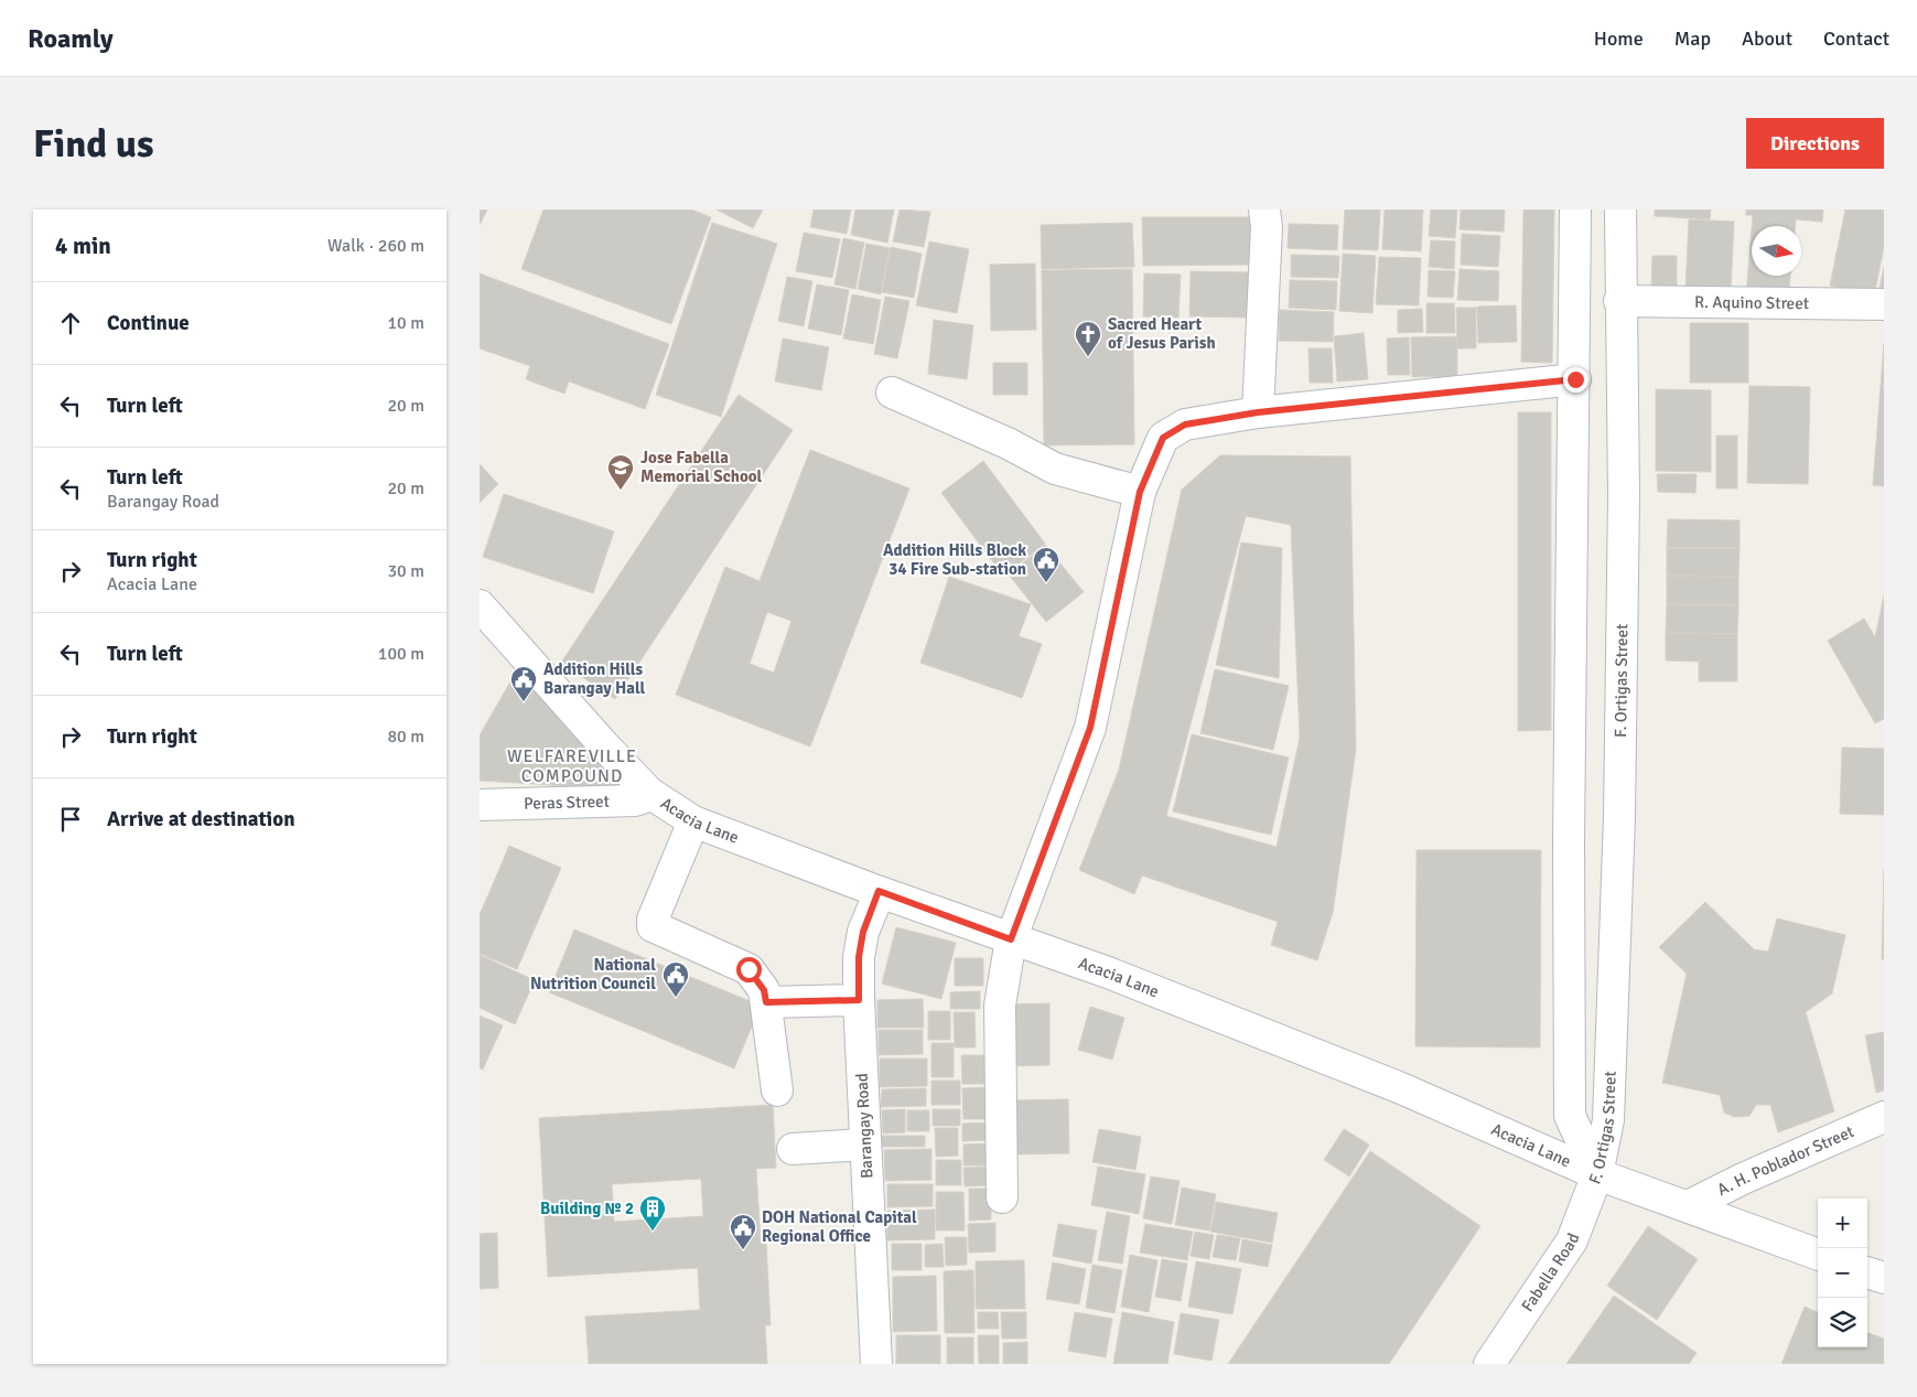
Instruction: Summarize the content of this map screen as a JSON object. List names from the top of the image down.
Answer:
{
  "streets": {
    "street": [
      "R. Aquino Street",
      "F. Ortigas Street",
      "Peras Street",
      "Acacia Lane",
      "Barangay Road",
      "A. H. Poblador Street",
      "Fabella Road"
    ]
  },
  "crossings": [
    ["R. Aquino Street", "F. Ortigas Street"],
    ["F. Ortigas Street", "Acacia Lane"],
    ["F. Ortigas Street", "Fabella Road"],
    ["Peras Street", "Acacia Lane"],
    ["Acacia Lane", "Barangay Road"],
    ["Acacia Lane", "A. H. Poblador Street"],
    ["Acacia Lane", "Fabella Road"]
  ],
  "districts": ["WELFAREVILLE COMPOUND"],
  "places": {
    "church": ["Sacred Heart of Jesus Parish"],
    "school or university": ["Jose Fabella Memorial School"],
    "public building": [
      "Addition Hills Block 34 Fire Sub-station",
      "Addition Hills Barangay Hall",
      "National Nutrition Council",
      "DOH National Capital Regional Office"
    ],
    "building": ["Building № 2"]
  },
  "north": "right",
  "page": {
    "header": "Roamly",
    "nav": [
      "Home",
      "Map",
      "About",
      "Contact"
    ],
    "buttons": "Directions",
    "title": "Find us",
    "heading": ["4 min", "Walk · 260 m"],
    "list": [
      ["Continue", "10 m"],
      ["Turn left", "20 m"],
      ["Turn left", "Barangay Road", "20 m"],
      ["Turn right", "Acacia Lane", "30 m"],
      ["Turn left", "100 m"],
      ["Turn right", "80 m"],
      "Arrive at destination"
    ],
    "map_buttons": ["+", "−"]
  }
}
